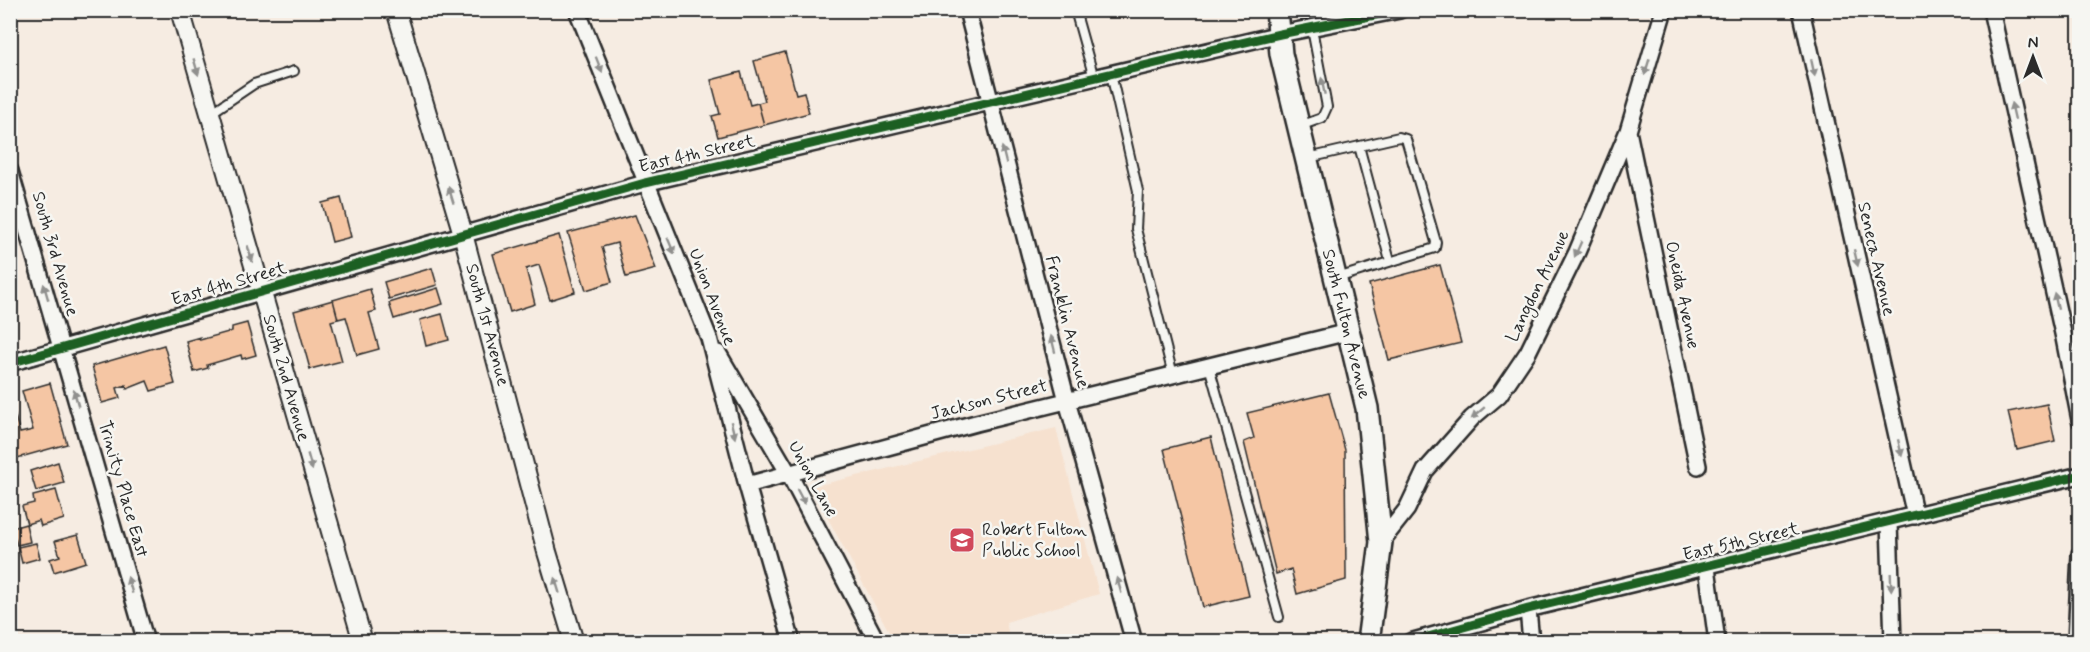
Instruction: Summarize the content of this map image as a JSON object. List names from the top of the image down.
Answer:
{
  "streets": {
    "main road": ["South Fulton Avenue"],
    "street": [
      "East 4th Street",
      "South 3rd Avenue",
      "Seneca Avenue",
      "Langdon Avenue",
      "Oneida Avenue",
      "Union Avenue",
      "Franklin Avenue",
      "South 1st Avenue",
      "South 2nd Avenue",
      "Jackson Street",
      "Union Lane",
      "Trinity Place East",
      "East 5th Street"
    ]
  },
  "crossings": [
    ["East 4th Street", "South 3rd Avenue"],
    ["East 4th Street", "Union Avenue"],
    ["East 4th Street", "Franklin Avenue"],
    ["East 4th Street", "South Fulton Avenue"],
    ["East 4th Street", "South 1st Avenue"],
    ["East 4th Street", "South 2nd Avenue"],
    ["East 4th Street", "Trinity Place East"],
    ["South 3rd Avenue", "Trinity Place East"],
    ["Seneca Avenue", "East 5th Street"],
    ["Langdon Avenue", "Oneida Avenue"],
    ["Langdon Avenue", "South Fulton Avenue"],
    ["Union Avenue", "Jackson Street"],
    ["Union Avenue", "Union Lane"],
    ["Franklin Avenue", "Jackson Street"],
    ["South Fulton Avenue", "Jackson Street"],
    ["Jackson Street", "Union Lane"]
  ],
  "one_way": [
    "South 3rd Avenue",
    "Seneca Avenue",
    "Langdon Avenue",
    "Union Avenue",
    "Franklin Avenue",
    "South 1st Avenue",
    "South 2nd Avenue",
    "Union Lane",
    "Trinity Place East"
  ],
  "places": {
    "school or university": ["Robert Fulton Public School"]
  },
  "north": "top"
}
